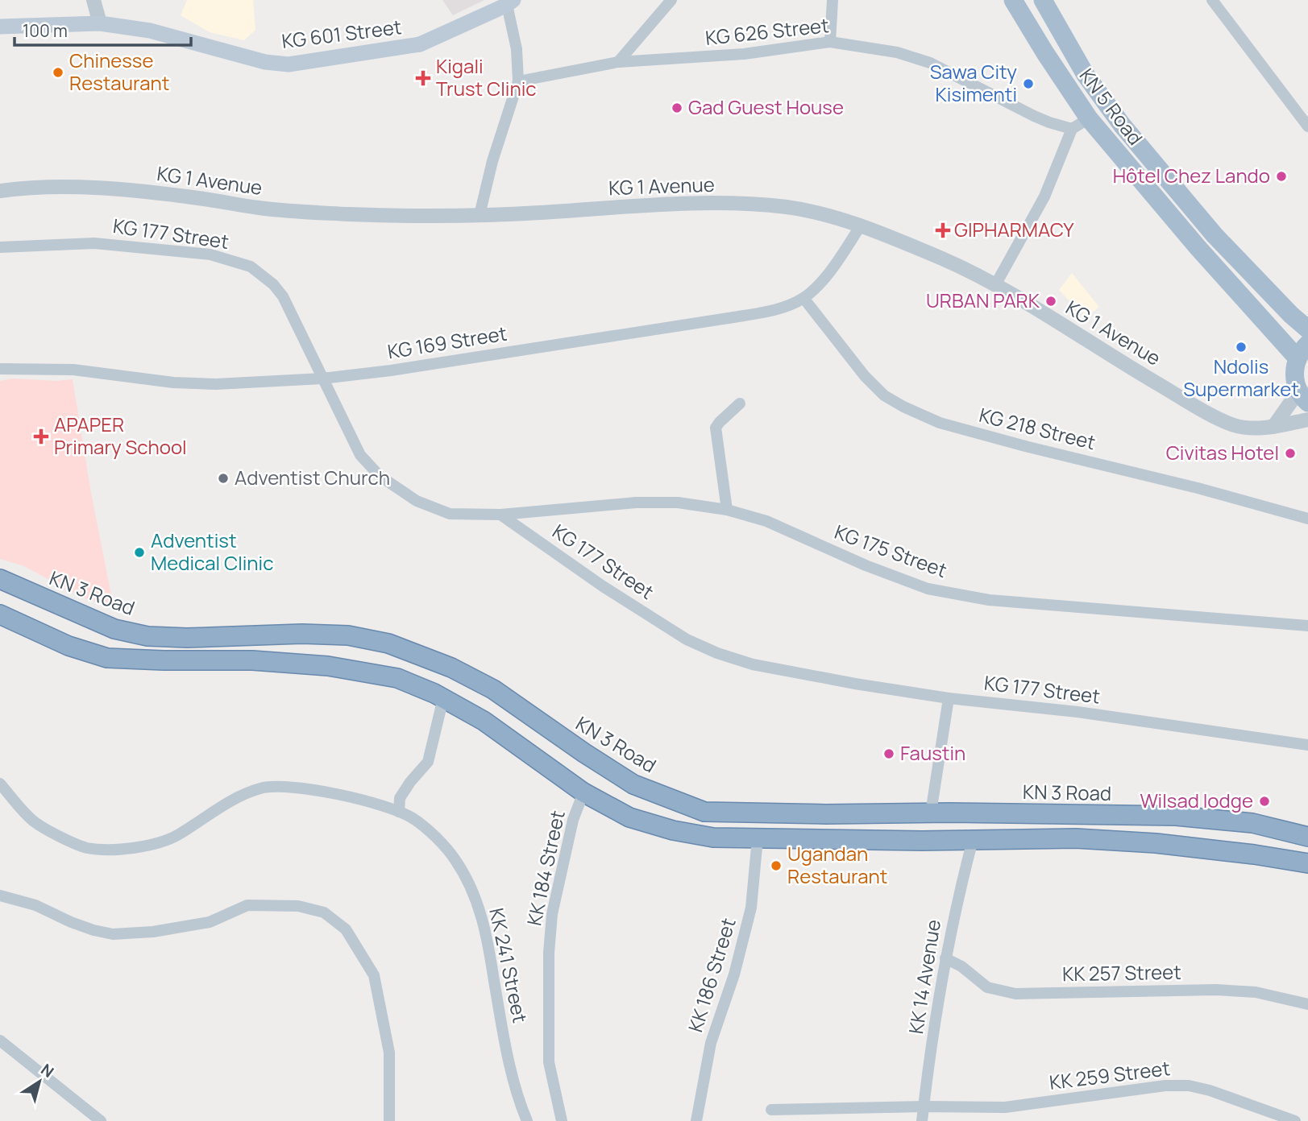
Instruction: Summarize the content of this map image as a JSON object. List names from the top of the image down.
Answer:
{
  "streets": {
    "highway": ["KN 3 Road"],
    "main road": ["KG 601 Street", "KN 5 Road"],
    "street": [
      "KG 626 Street",
      "KG 1 Avenue",
      "KG 177 Street",
      "KG 169 Street",
      "KG 218 Street",
      "KG 175 Street",
      "KK 184 Street",
      "KK 241 Street",
      "KK 257 Street",
      "KK 186 Street",
      "KK 14 Avenue",
      "KK 259 Street"
    ]
  },
  "crossings": [
    ["KG 1 Avenue", "KG 169 Street"],
    ["KG 177 Street", "KG 169 Street"],
    ["KG 177 Street", "KG 175 Street"],
    ["KG 169 Street", "KG 218 Street"],
    ["KK 257 Street", "KK 14 Avenue"],
    ["KK 14 Avenue", "KK 259 Street"]
  ],
  "places": {
    "other": [
      "Chinesse Restaurant",
      "Sawa City Kisimenti",
      "Gad Guest House",
      "Hôtel Chez Lando",
      "URBAN PARK",
      "Ndolis Supermarket",
      "Civitas Hotel",
      "Adventist Church",
      "Adventist Medical Clinic",
      "Faustin",
      "Wilsad lodge",
      "Ugandan Restaurant"
    ],
    "health": ["Kigali Trust Clinic", "GIPHARMACY", "APAPER Primary School"]
  },
  "scale_bar": "100 m",
  "north": "top right"
}
